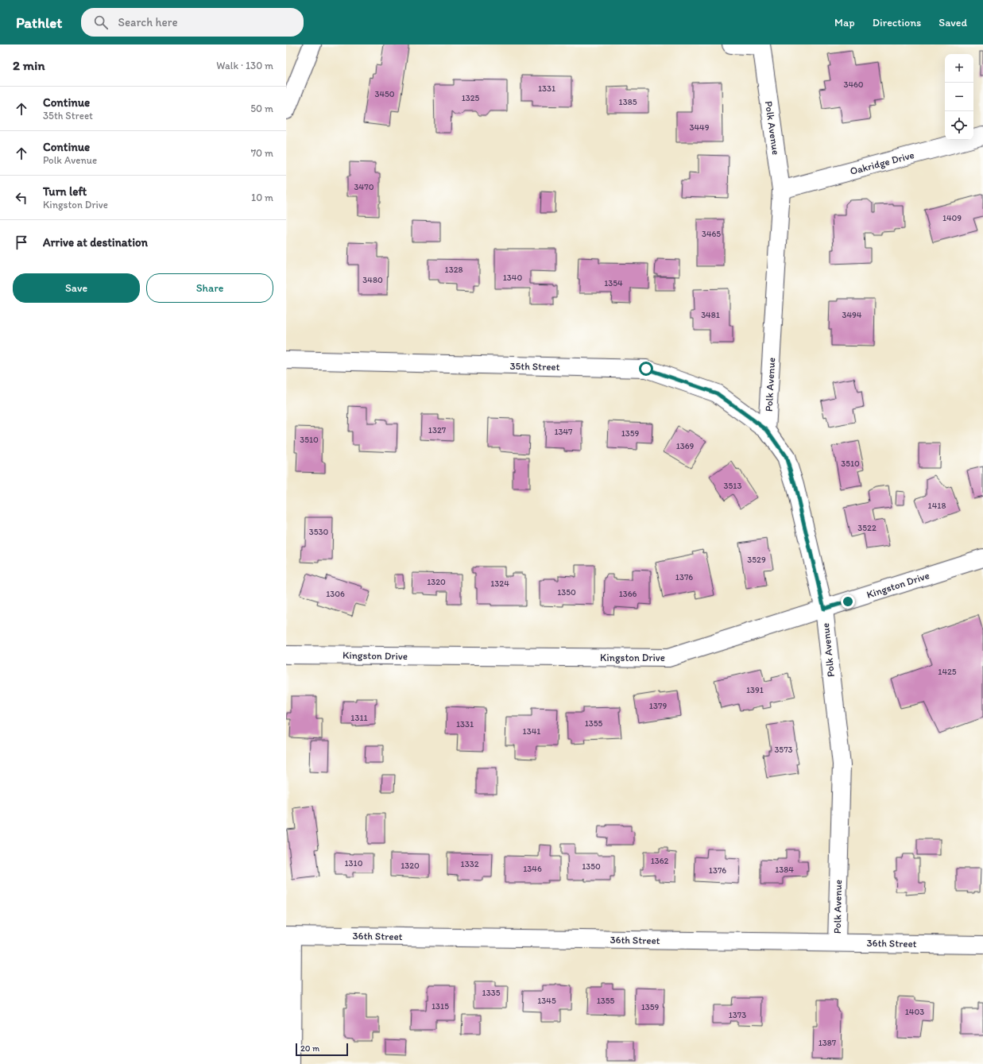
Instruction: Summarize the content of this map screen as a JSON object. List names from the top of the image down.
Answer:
{
  "streets": {
    "street": [
      "Polk Avenue",
      "Oakridge Drive",
      "35th Street",
      "Kingston Drive",
      "36th Street"
    ]
  },
  "crossings": [
    ["Polk Avenue", "Oakridge Drive"],
    ["Polk Avenue", "35th Street"],
    ["Polk Avenue", "Kingston Drive"],
    ["Polk Avenue", "36th Street"]
  ],
  "house_numbers": [
    "3460",
    "1331",
    "3450",
    "1325",
    "1385",
    "3449",
    "3470",
    "1409",
    "3465",
    "1328",
    "1340",
    "3480",
    "1354",
    "3481",
    "3494",
    "1327",
    "1347",
    "1359",
    "3510",
    "1369",
    "3510",
    "3513",
    "1418",
    "3522",
    "3530",
    "3529",
    "1376",
    "1320",
    "1324",
    "1350",
    "1306",
    "1366",
    "1425",
    "1391",
    "1379",
    "1311",
    "1355",
    "1331",
    "1341",
    "3573",
    "1362",
    "1310",
    "1332",
    "1320",
    "1350",
    "1346",
    "1384",
    "1376",
    "1335",
    "1345",
    "1355",
    "1315",
    "1359",
    "1403",
    "1373",
    "1387"
  ],
  "scale_bar": "20 m",
  "page": {
    "header": "Pathlet",
    "search": "Search here",
    "nav": ["Map", "Directions", "Saved"],
    "heading": ["2 min", "Walk · 130 m"],
    "map_buttons": ["+", "−"],
    "list": [
      ["Continue", "35th Street", "50 m"],
      ["Continue", "Polk Avenue", "70 m"],
      ["Turn left", "Kingston Drive", "10 m"],
      "Arrive at destination"
    ],
    "buttons": ["Save", "Share"],
    "scale": "20 m"
  }
}
